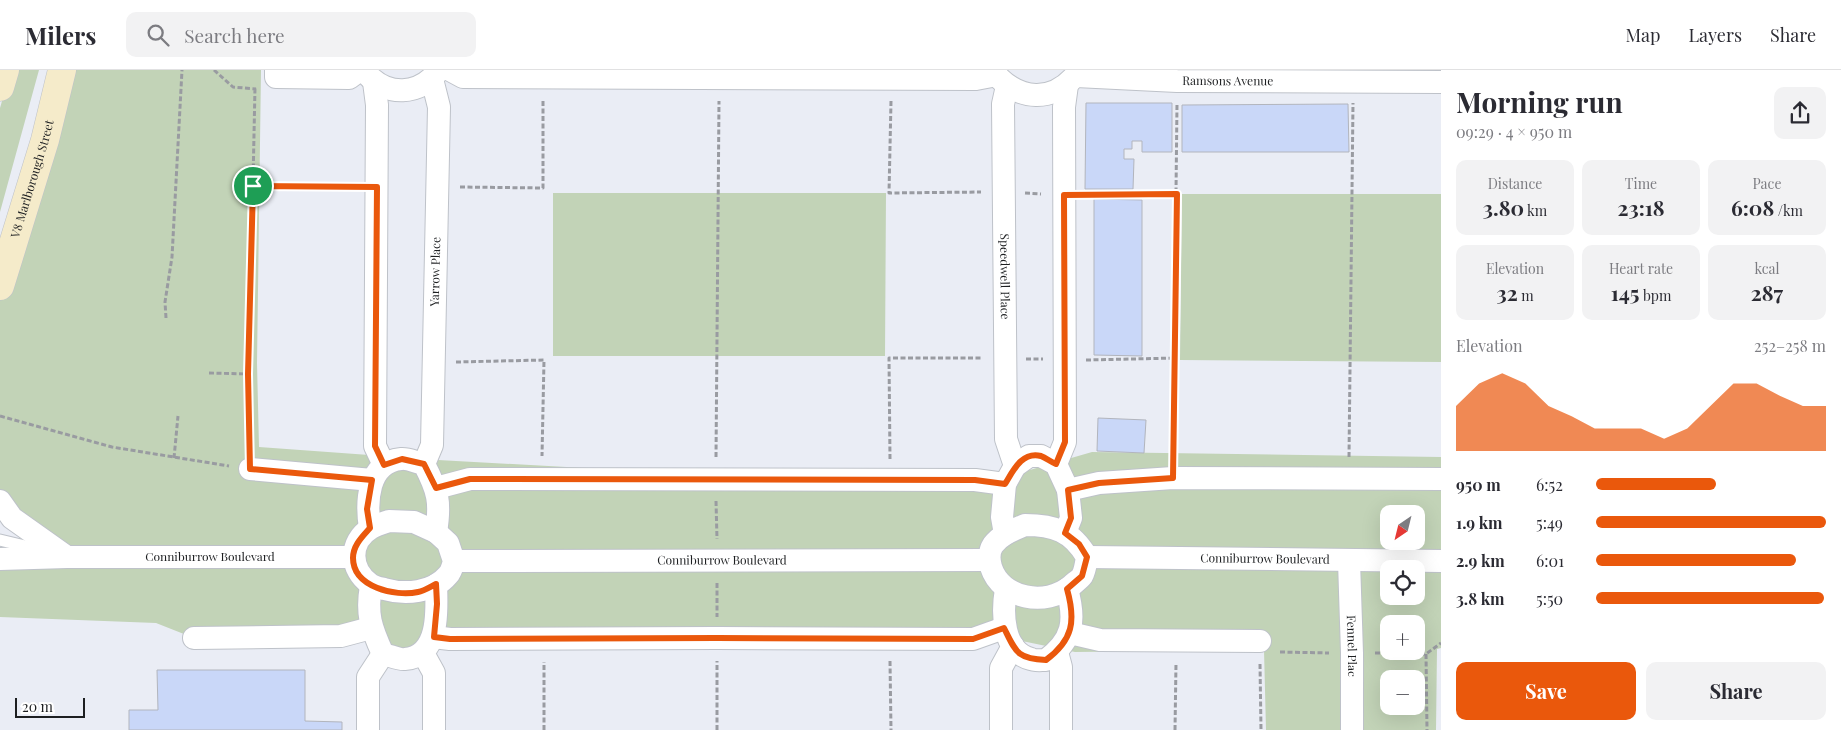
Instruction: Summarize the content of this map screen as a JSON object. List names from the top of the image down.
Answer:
{
  "streets": {
    "main road": ["V8 Marlborough Street"],
    "street": [
      "Ramsons Avenue",
      "Yarrow Place",
      "Speedwell Place",
      "Conniburrow Boulevard",
      "Fennel Plac"
    ]
  },
  "crossings": [
    ["Conniburrow Boulevard", "Fennel Plac"]
  ],
  "scale_bar": "20 m",
  "north": "bottom left",
  "page": {
    "header": "Milers",
    "search": "Search here",
    "nav": ["Map", "Layers", "Share"],
    "heading": ["Morning run", "09:29 · 4 × 950 m"],
    "stats": [
      ["Distance", "3.80 km"],
      ["Time", "23:18"],
      ["Pace", "6:08 /km"],
      ["Elevation", "32 m"],
      ["Heart rate", "145 bpm"],
      ["kcal", "287"]
    ],
    "chart": ["Elevation", "252–258 m"],
    "list": [
      {
        "name": "950 m",
        "note": "6:52"
      },
      {
        "name": "1.9 km",
        "note": "5:49"
      },
      {
        "name": "2.9 km",
        "note": "6:01"
      },
      {
        "name": "3.8 km",
        "note": "5:50"
      }
    ],
    "map_buttons": ["+", "−"],
    "buttons": ["Save", "Share"],
    "scale": "20 m"
  }
}
